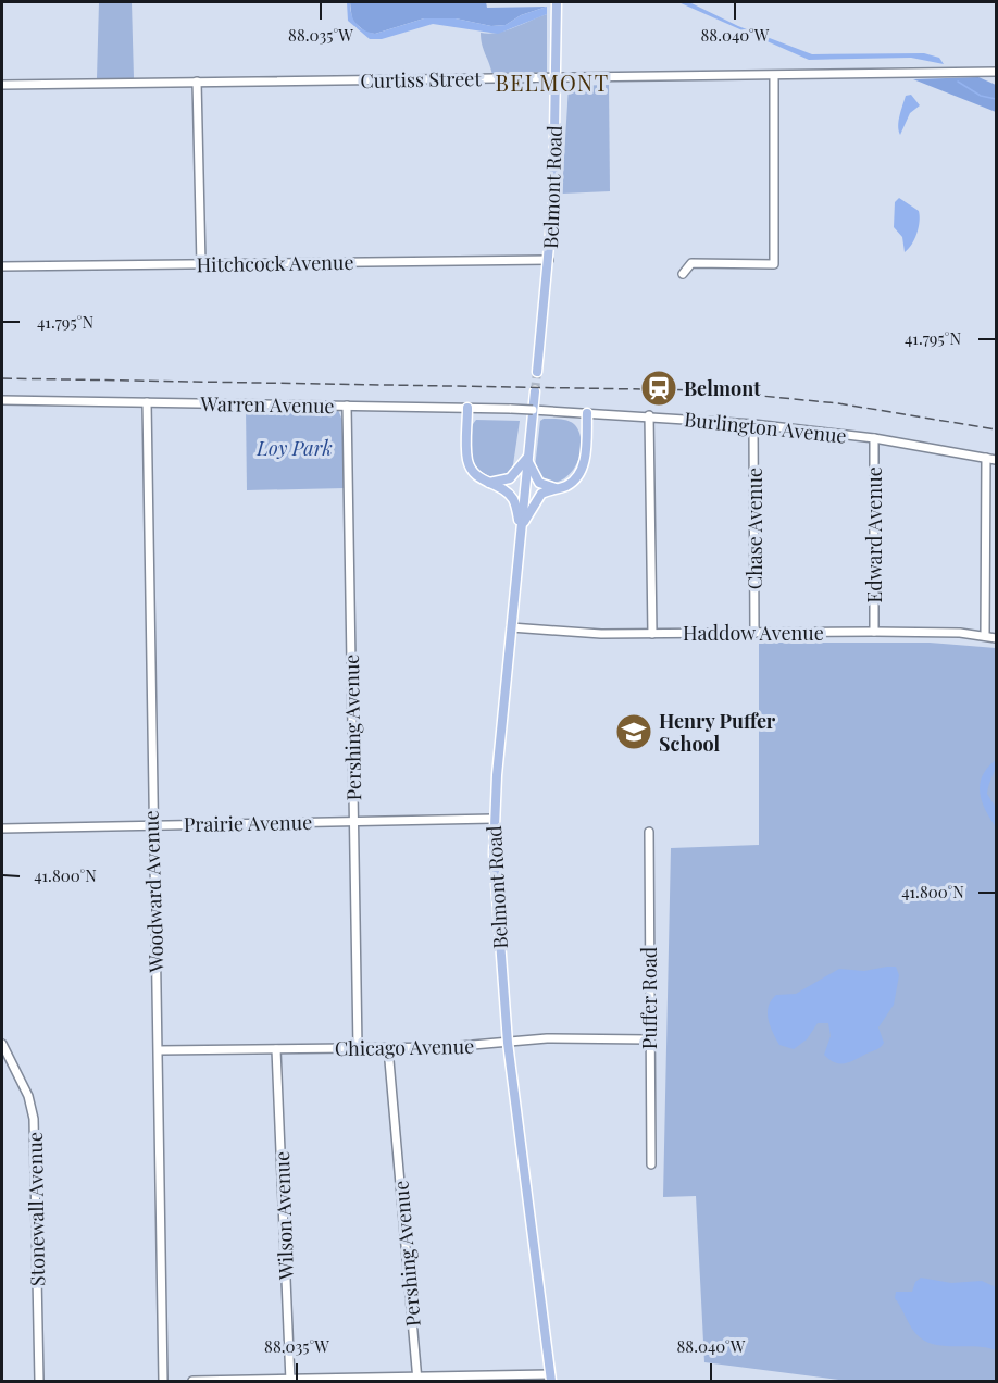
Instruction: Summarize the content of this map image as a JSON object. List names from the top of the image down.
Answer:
{
  "streets": {
    "main road": ["Belmont Road"],
    "street": [
      "Curtiss Street",
      "Hitchcock Avenue",
      "Warren Avenue",
      "Burlington Avenue",
      "Chase Avenue",
      "Edward Avenue",
      "Haddow Avenue",
      "Pershing Avenue",
      "Prairie Avenue",
      "Woodward Avenue",
      "Puffer Road",
      "Chicago Avenue",
      "Stonewall Avenue",
      "Wilson Avenue"
    ]
  },
  "crossings": [
    ["Curtiss Street", "Belmont Road"],
    ["Belmont Road", "Hitchcock Avenue"],
    ["Belmont Road", "Haddow Avenue"],
    ["Belmont Road", "Prairie Avenue"],
    ["Belmont Road", "Chicago Avenue"],
    ["Warren Avenue", "Burlington Avenue"],
    ["Warren Avenue", "Pershing Avenue"],
    ["Warren Avenue", "Woodward Avenue"],
    ["Burlington Avenue", "Chase Avenue"],
    ["Burlington Avenue", "Edward Avenue"],
    ["Chase Avenue", "Haddow Avenue"],
    ["Edward Avenue", "Haddow Avenue"],
    ["Pershing Avenue", "Prairie Avenue"],
    ["Pershing Avenue", "Chicago Avenue"],
    ["Prairie Avenue", "Woodward Avenue"],
    ["Woodward Avenue", "Chicago Avenue"],
    ["Puffer Road", "Chicago Avenue"],
    ["Chicago Avenue", "Wilson Avenue"]
  ],
  "districts": ["BELMONT"],
  "parks": ["Loy Park"],
  "places": {
    "station": ["Belmont"],
    "school or university": ["Henry Puffer School"]
  },
  "coordinates": [
    "88.035°W",
    "88.040°W",
    "41.795°N",
    "41.800°N"
  ]
}
